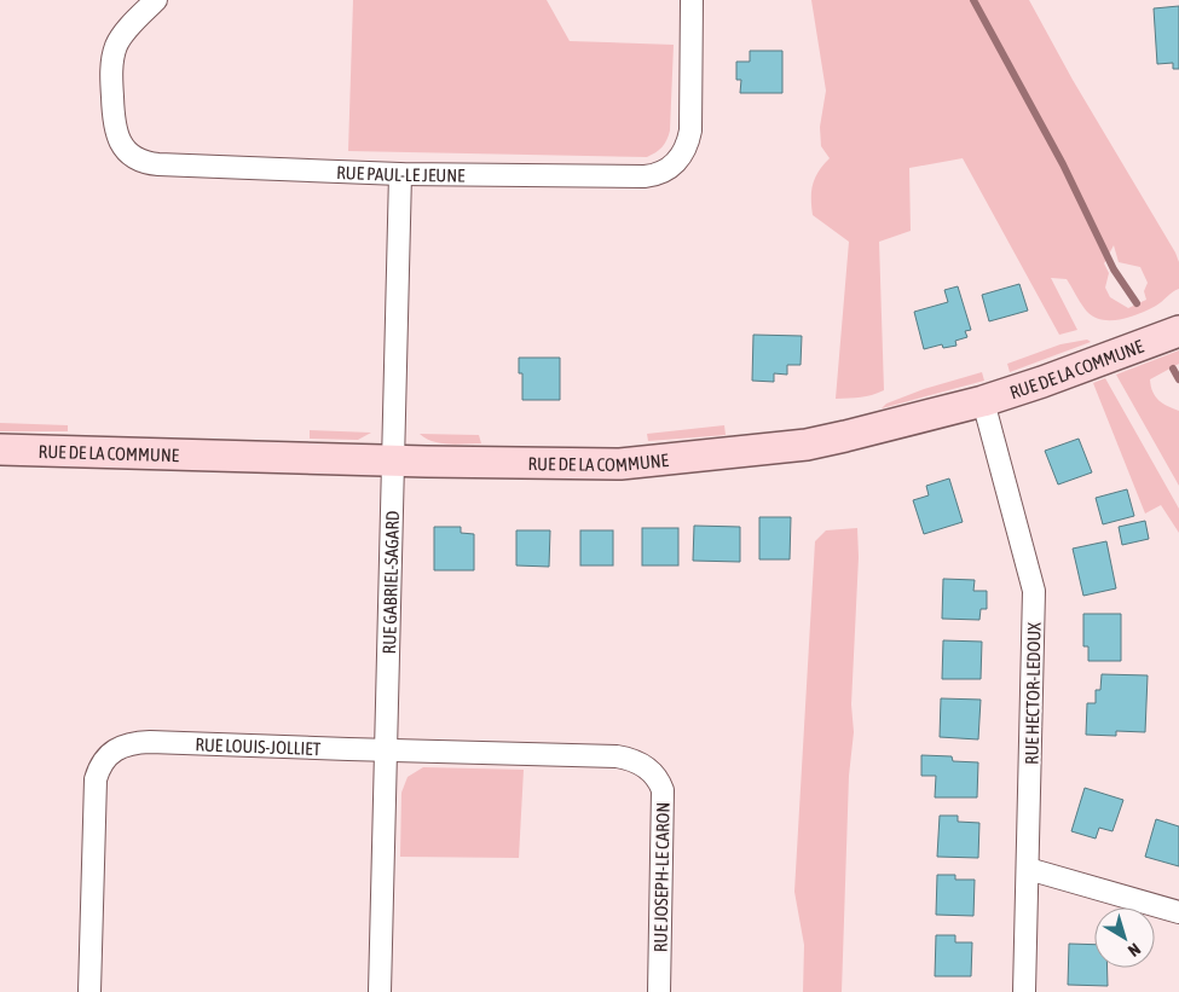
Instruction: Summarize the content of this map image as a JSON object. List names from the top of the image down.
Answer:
{
  "streets": {
    "street": [
      "RUE PAUL-LE JEUNE",
      "RUE DE LA COMMUNE",
      "RUE GABRIEL-SAGARD",
      "RUE HECTOR-LEDOUX",
      "RUE LOUIS-JOLLIET",
      "RUE JOSEPH-LE CARON"
    ]
  },
  "crossings": [
    ["RUE PAUL-LE JEUNE", "RUE GABRIEL-SAGARD"],
    ["RUE DE LA COMMUNE", "RUE GABRIEL-SAGARD"],
    ["RUE DE LA COMMUNE", "RUE HECTOR-LEDOUX"],
    ["RUE GABRIEL-SAGARD", "RUE LOUIS-JOLLIET"],
    ["RUE LOUIS-JOLLIET", "RUE JOSEPH-LE CARON"]
  ],
  "north": "bottom right"
}
